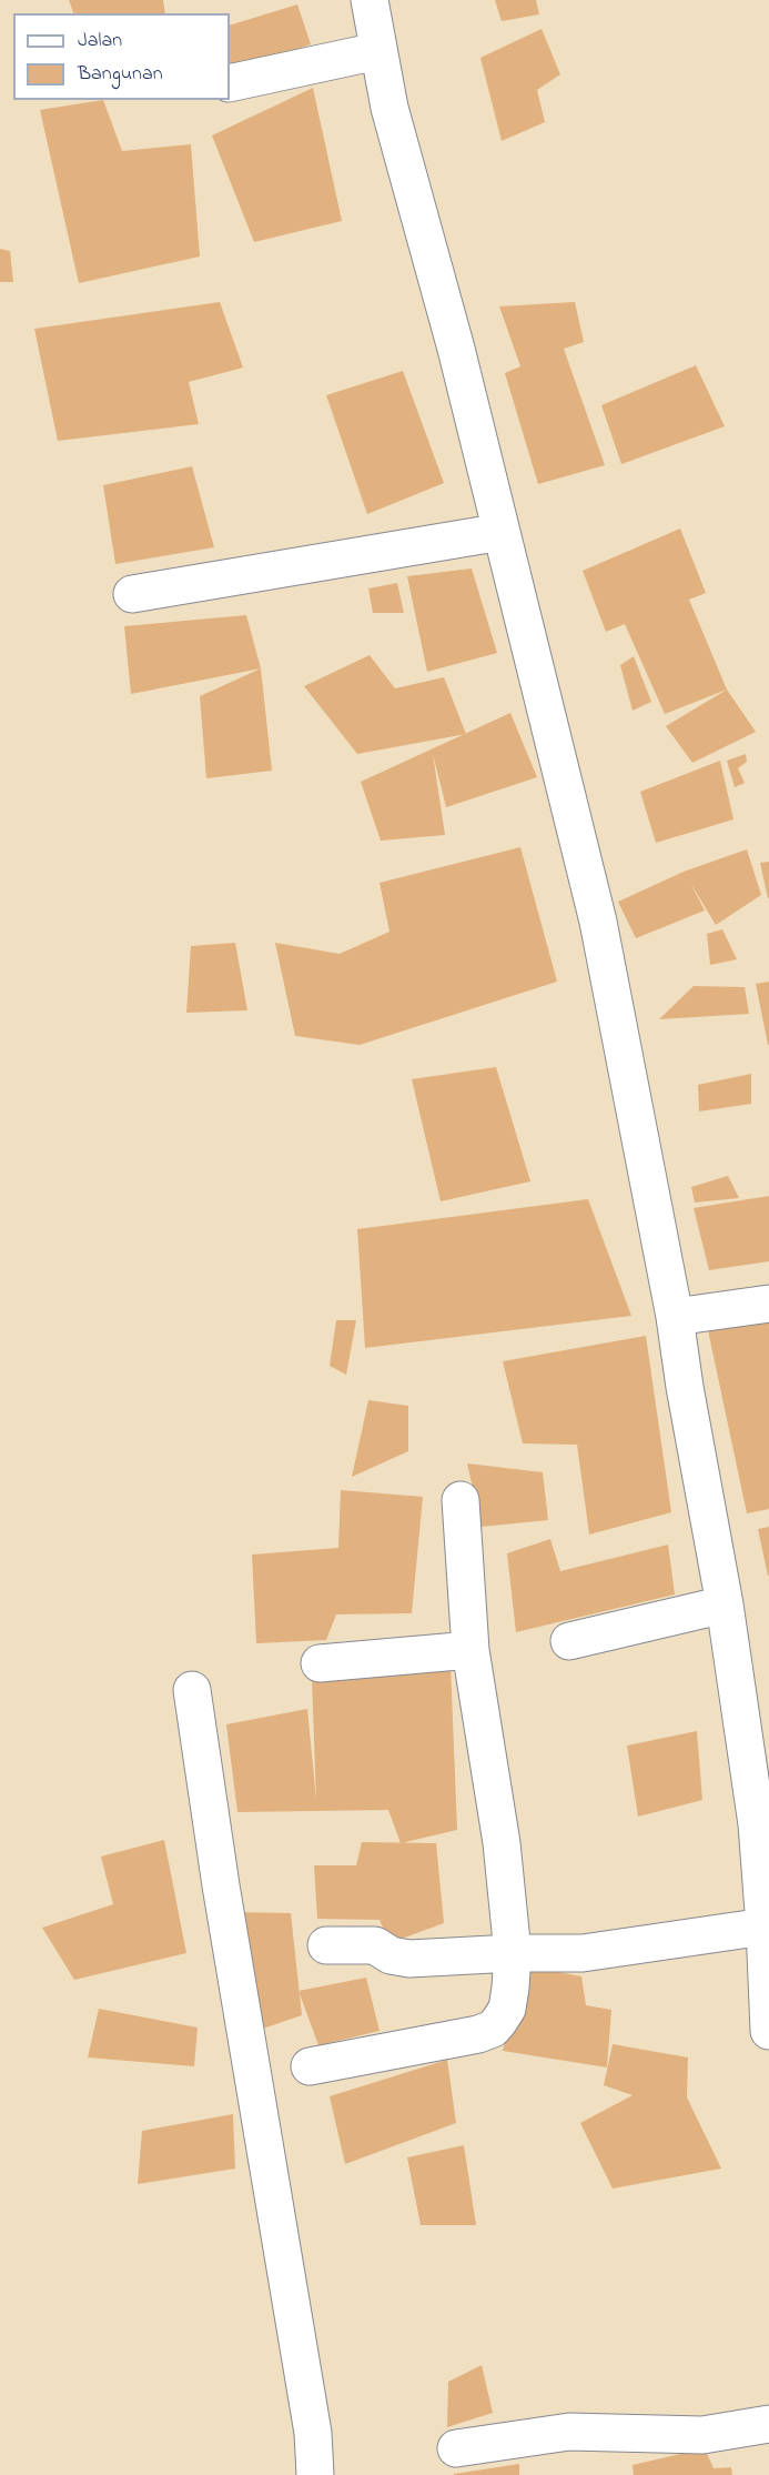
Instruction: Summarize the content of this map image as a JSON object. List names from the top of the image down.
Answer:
{
  "legend": ["Jalan", "Bangunan"]
}
